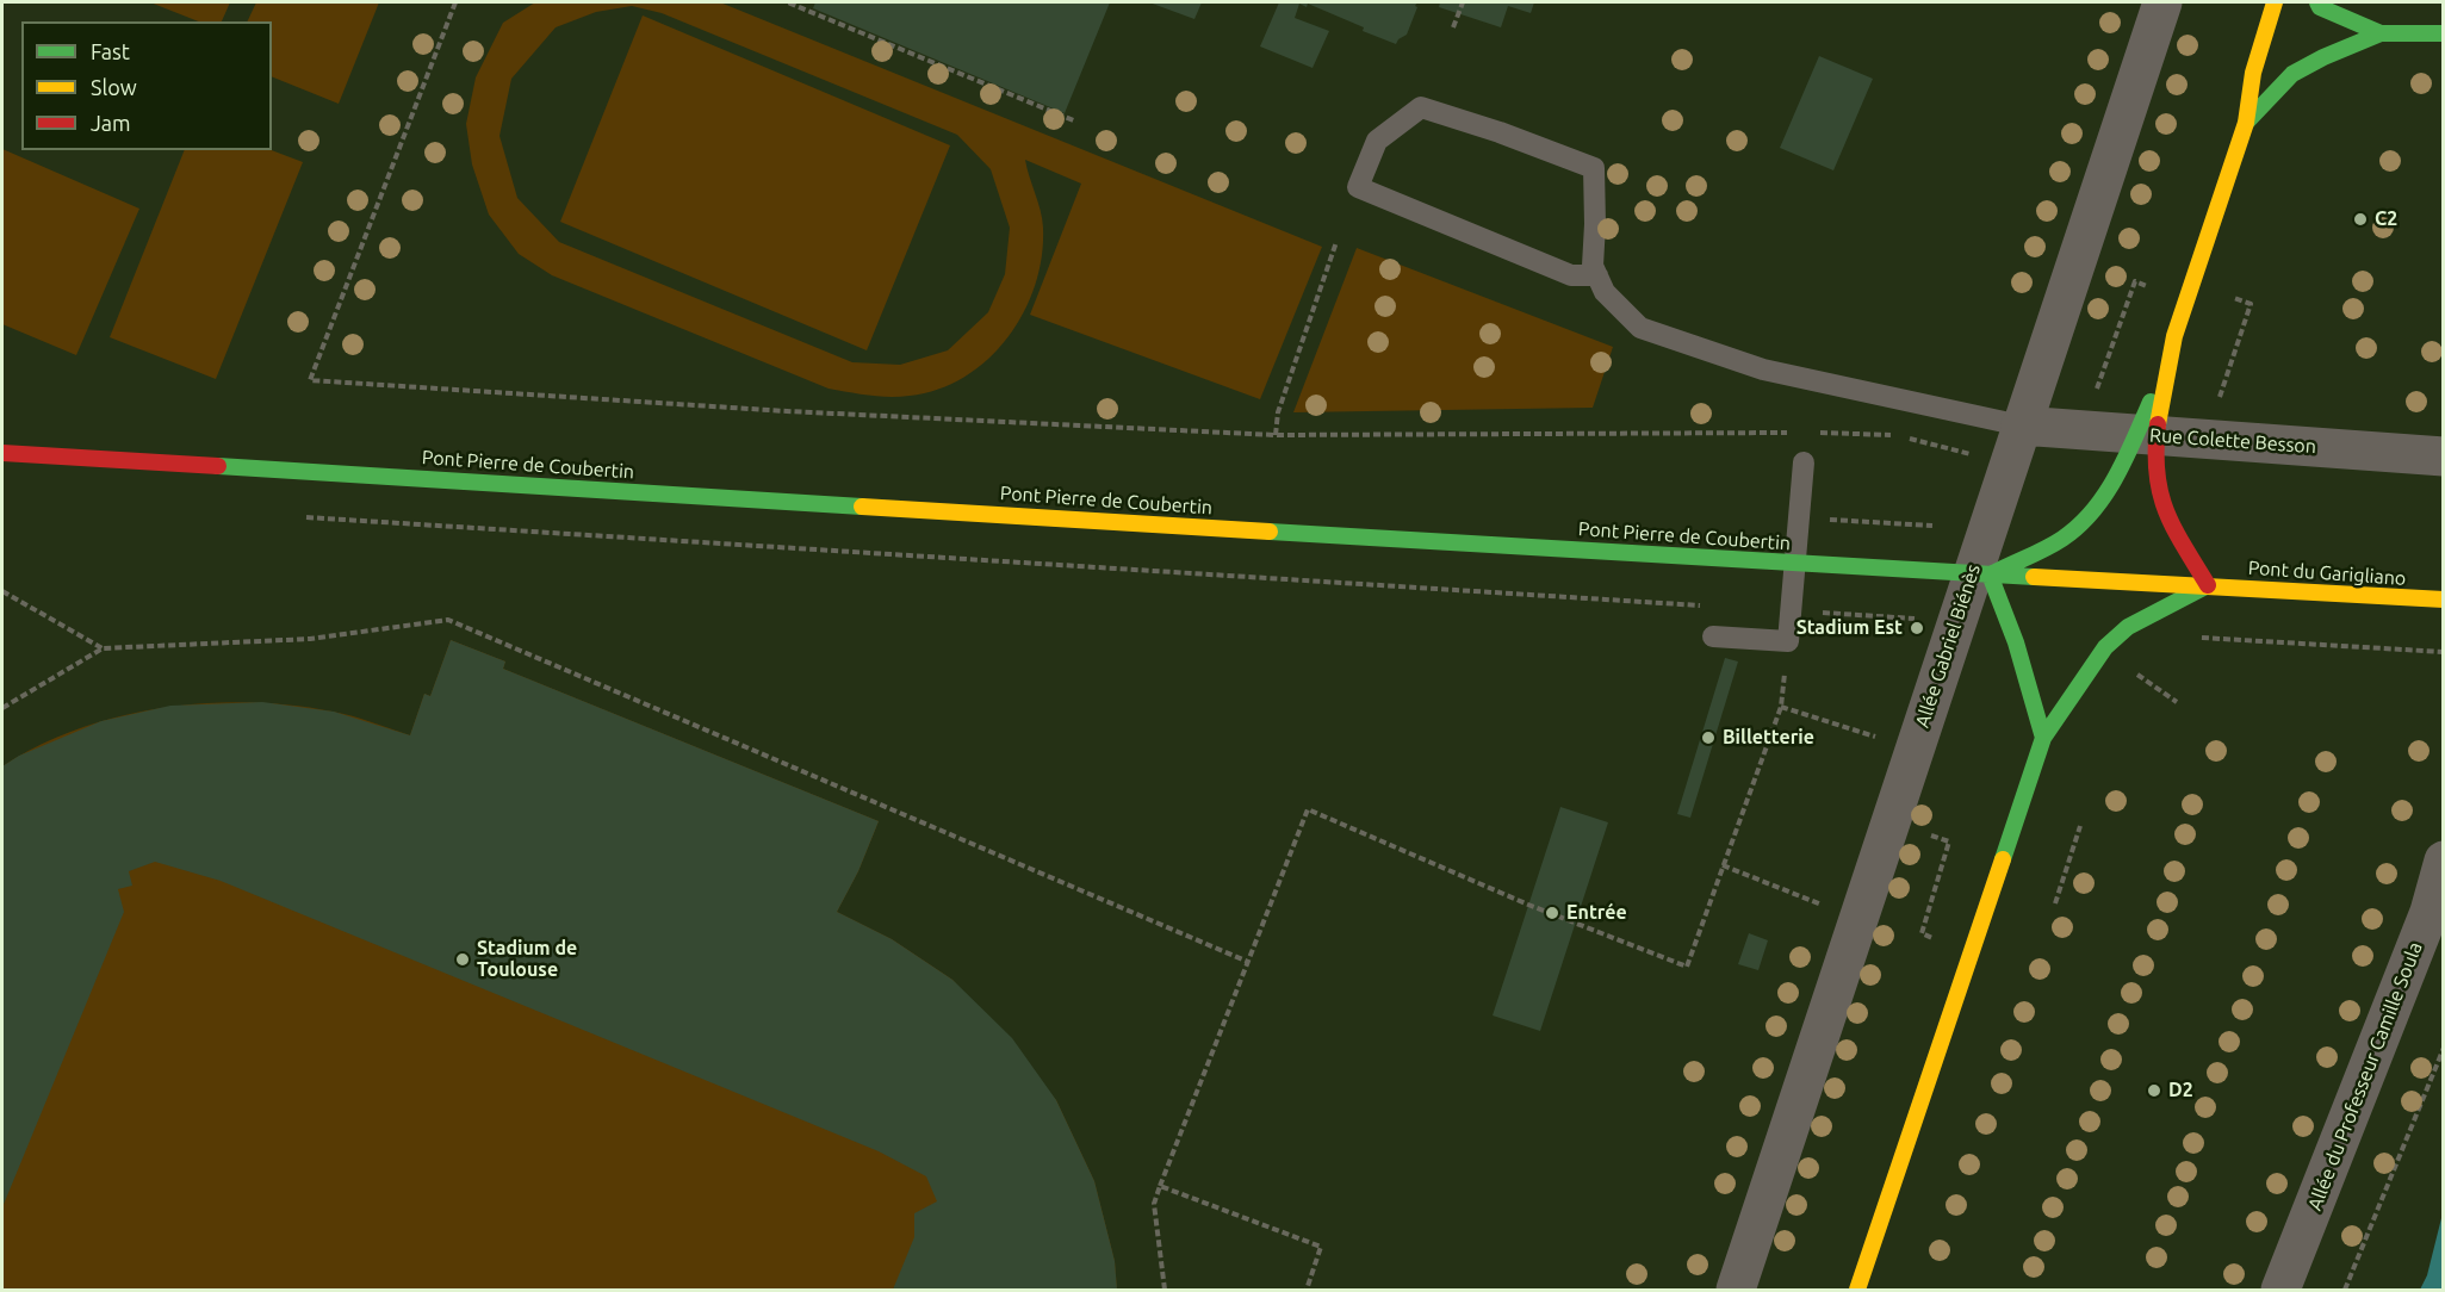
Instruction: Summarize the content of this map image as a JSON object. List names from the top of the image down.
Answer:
{
  "streets": {
    "main road": ["Pont Pierre de Coubertin", "Pont du Garigliano"],
    "street": ["Rue Colette Besson", "Allée Gabriel Biénès", "Allée du Professeur Camille Soula"]
  },
  "crossings": [
    ["Rue Colette Besson", "Allée Gabriel Biénès"],
    ["Pont Pierre de Coubertin", "Pont du Garigliano"],
    ["Pont Pierre de Coubertin", "Allée Gabriel Biénès"]
  ],
  "places": [
    "C2",
    "Stadium Est",
    "Billetterie",
    "Entrée",
    "Stadium de Toulouse",
    "D2"
  ],
  "legend": ["Fast", "Slow", "Jam"]
}
